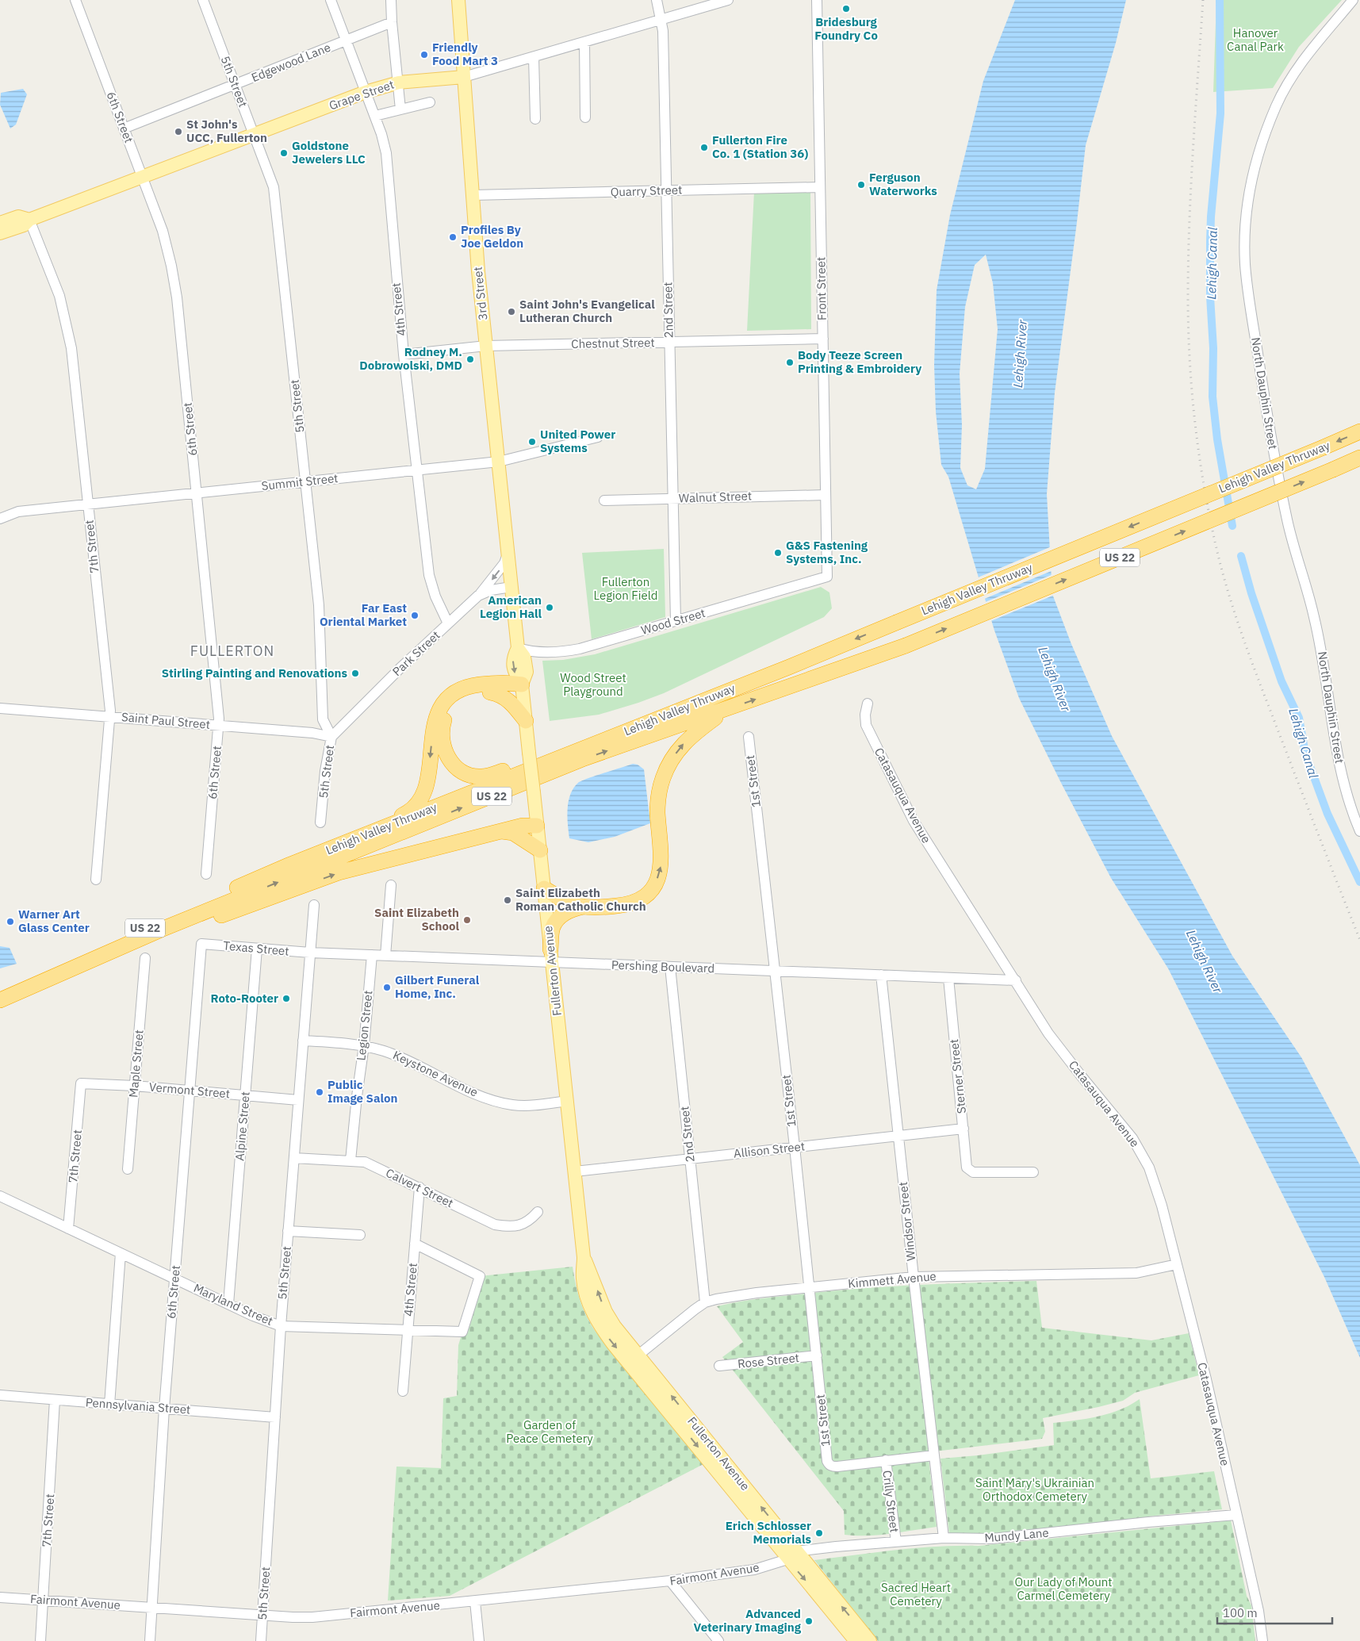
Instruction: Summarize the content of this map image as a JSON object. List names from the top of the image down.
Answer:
{
  "streets": {
    "highway": ["Lehigh Valley Thruway", "US 22"],
    "main road": ["Grape Street", "3rd Street", "Fullerton Avenue"],
    "street": [
      "Edgewood Lane",
      "5th Street",
      "6th Street",
      "Quarry Street",
      "Front Street",
      "4th Street",
      "2nd Street",
      "Chestnut Street",
      "North Dauphin Street",
      "Summit Street",
      "Walnut Street",
      "7th Street",
      "Wood Street",
      "Park Street",
      "Saint Paul Street",
      "1st Street",
      "Catasauqua Avenue",
      "Texas Street",
      "Pershing Boulevard",
      "Legion Street",
      "Maple Street",
      "Keystone Avenue",
      "Sterner Street",
      "Vermont Street",
      "Alpine Street",
      "Allison Street",
      "Calvert Street",
      "Windsor Street",
      "Kimmett Avenue",
      "Maryland Street",
      "Rose Street",
      "Pennsylvania Street",
      "Crilly Street",
      "Mundy Lane",
      "Fairmont Avenue"
    ]
  },
  "crossings": [
    ["Edgewood Lane", "5th Street"],
    ["Edgewood Lane", "6th Street"],
    ["Edgewood Lane", "4th Street"],
    ["5th Street", "Grape Street"],
    ["5th Street", "Summit Street"],
    ["5th Street", "Park Street"],
    ["5th Street", "Saint Paul Street"],
    ["5th Street", "Texas Street"],
    ["5th Street", "Pershing Boulevard"],
    ["5th Street", "Keystone Avenue"],
    ["5th Street", "Vermont Street"],
    ["5th Street", "Calvert Street"],
    ["5th Street", "Maryland Street"],
    ["5th Street", "Pennsylvania Street"],
    ["5th Street", "Fairmont Avenue"],
    ["Grape Street", "6th Street"],
    ["Grape Street", "3rd Street"],
    ["Grape Street", "4th Street"],
    ["Grape Street", "2nd Street"],
    ["Grape Street", "7th Street"],
    ["6th Street", "Summit Street"],
    ["6th Street", "Saint Paul Street"],
    ["6th Street", "Texas Street"],
    ["6th Street", "Vermont Street"],
    ["6th Street", "Maryland Street"],
    ["6th Street", "Pennsylvania Street"],
    ["6th Street", "Fairmont Avenue"],
    ["Quarry Street", "Front Street"],
    ["Quarry Street", "3rd Street"],
    ["Quarry Street", "2nd Street"],
    ["Front Street", "Chestnut Street"],
    ["Front Street", "Walnut Street"],
    ["Front Street", "Wood Street"],
    ["3rd Street", "Chestnut Street"],
    ["3rd Street", "Summit Street"],
    ["3rd Street", "Park Street"],
    ["3rd Street", "Fullerton Avenue"],
    ["4th Street", "Chestnut Street"],
    ["4th Street", "Summit Street"],
    ["4th Street", "Park Street"],
    ["4th Street", "Calvert Street"],
    ["4th Street", "Maryland Street"],
    ["2nd Street", "Chestnut Street"],
    ["2nd Street", "Walnut Street"],
    ["2nd Street", "Wood Street"],
    ["2nd Street", "Pershing Boulevard"],
    ["2nd Street", "Allison Street"],
    ["2nd Street", "Kimmett Avenue"],
    ["Summit Street", "7th Street"],
    ["7th Street", "Saint Paul Street"],
    ["7th Street", "Vermont Street"],
    ["7th Street", "Maryland Street"],
    ["7th Street", "Pennsylvania Street"],
    ["7th Street", "Fairmont Avenue"],
    ["Wood Street", "Fullerton Avenue"],
    ["Park Street", "Saint Paul Street"],
    ["Park Street", "Fullerton Avenue"],
    ["1st Street", "Pershing Boulevard"],
    ["1st Street", "Allison Street"],
    ["1st Street", "Kimmett Avenue"],
    ["1st Street", "Rose Street"],
    ["1st Street", "Crilly Street"],
    ["Catasauqua Avenue", "Pershing Boulevard"],
    ["Catasauqua Avenue", "Kimmett Avenue"],
    ["Catasauqua Avenue", "Mundy Lane"],
    ["Texas Street", "Pershing Boulevard"],
    ["Texas Street", "Alpine Street"],
    ["Pershing Boulevard", "Fullerton Avenue"],
    ["Pershing Boulevard", "Legion Street"],
    ["Pershing Boulevard", "Sterner Street"],
    ["Pershing Boulevard", "Windsor Street"],
    ["Fullerton Avenue", "Keystone Avenue"],
    ["Fullerton Avenue", "Allison Street"],
    ["Fullerton Avenue", "Kimmett Avenue"],
    ["Fullerton Avenue", "Mundy Lane"],
    ["Fullerton Avenue", "Fairmont Avenue"],
    ["Legion Street", "Keystone Avenue"],
    ["Legion Street", "Calvert Street"],
    ["Maple Street", "Vermont Street"],
    ["Sterner Street", "Allison Street"],
    ["Vermont Street", "Alpine Street"],
    ["Alpine Street", "Maryland Street"],
    ["Allison Street", "Windsor Street"],
    ["Windsor Street", "Kimmett Avenue"],
    ["Windsor Street", "Crilly Street"],
    ["Windsor Street", "Mundy Lane"],
    ["Crilly Street", "Mundy Lane"],
    ["Mundy Lane", "Fairmont Avenue"]
  ],
  "districts": ["FULLERTON"],
  "water": ["Lehigh Canal", "Lehigh River"],
  "parks": [
    "Hanover Canal Park",
    "Fullerton Legion Field",
    "Wood Street Playground",
    "Garden of Peace Cemetery",
    "Saint Mary's Ukrainian Orthodox Cemetery",
    "Our Lady of Mount Carmel Cemetery",
    "Sacred Heart Cemetery"
  ],
  "places": [
    "Bridesburg Foundry Co",
    "Friendly Food Mart 3",
    "St John's UCC, Fullerton",
    "Fullerton Fire Co. 1 (Station 36)",
    "Goldstone Jewelers LLC",
    "Ferguson Waterworks",
    "Profiles By Joe Geldon",
    "Saint John's Evangelical Lutheran Church",
    "Rodney M. Dobrowolski, DMD",
    "Body Teeze Screen Printing & Embroidery",
    "United Power Systems",
    "G&S Fastening Systems, Inc.",
    "American Legion Hall",
    "Far East Oriental Market",
    "Stirling Painting and Renovations",
    "Saint Elizabeth Roman Catholic Church",
    "Saint Elizabeth School",
    "Warner Art Glass Center",
    "Gilbert Funeral Home, Inc.",
    "Roto-Rooter",
    "Public Image Salon",
    "Erich Schlosser Memorials",
    "Advanced Veterinary Imaging"
  ],
  "scale_bar": "100 m"
}
